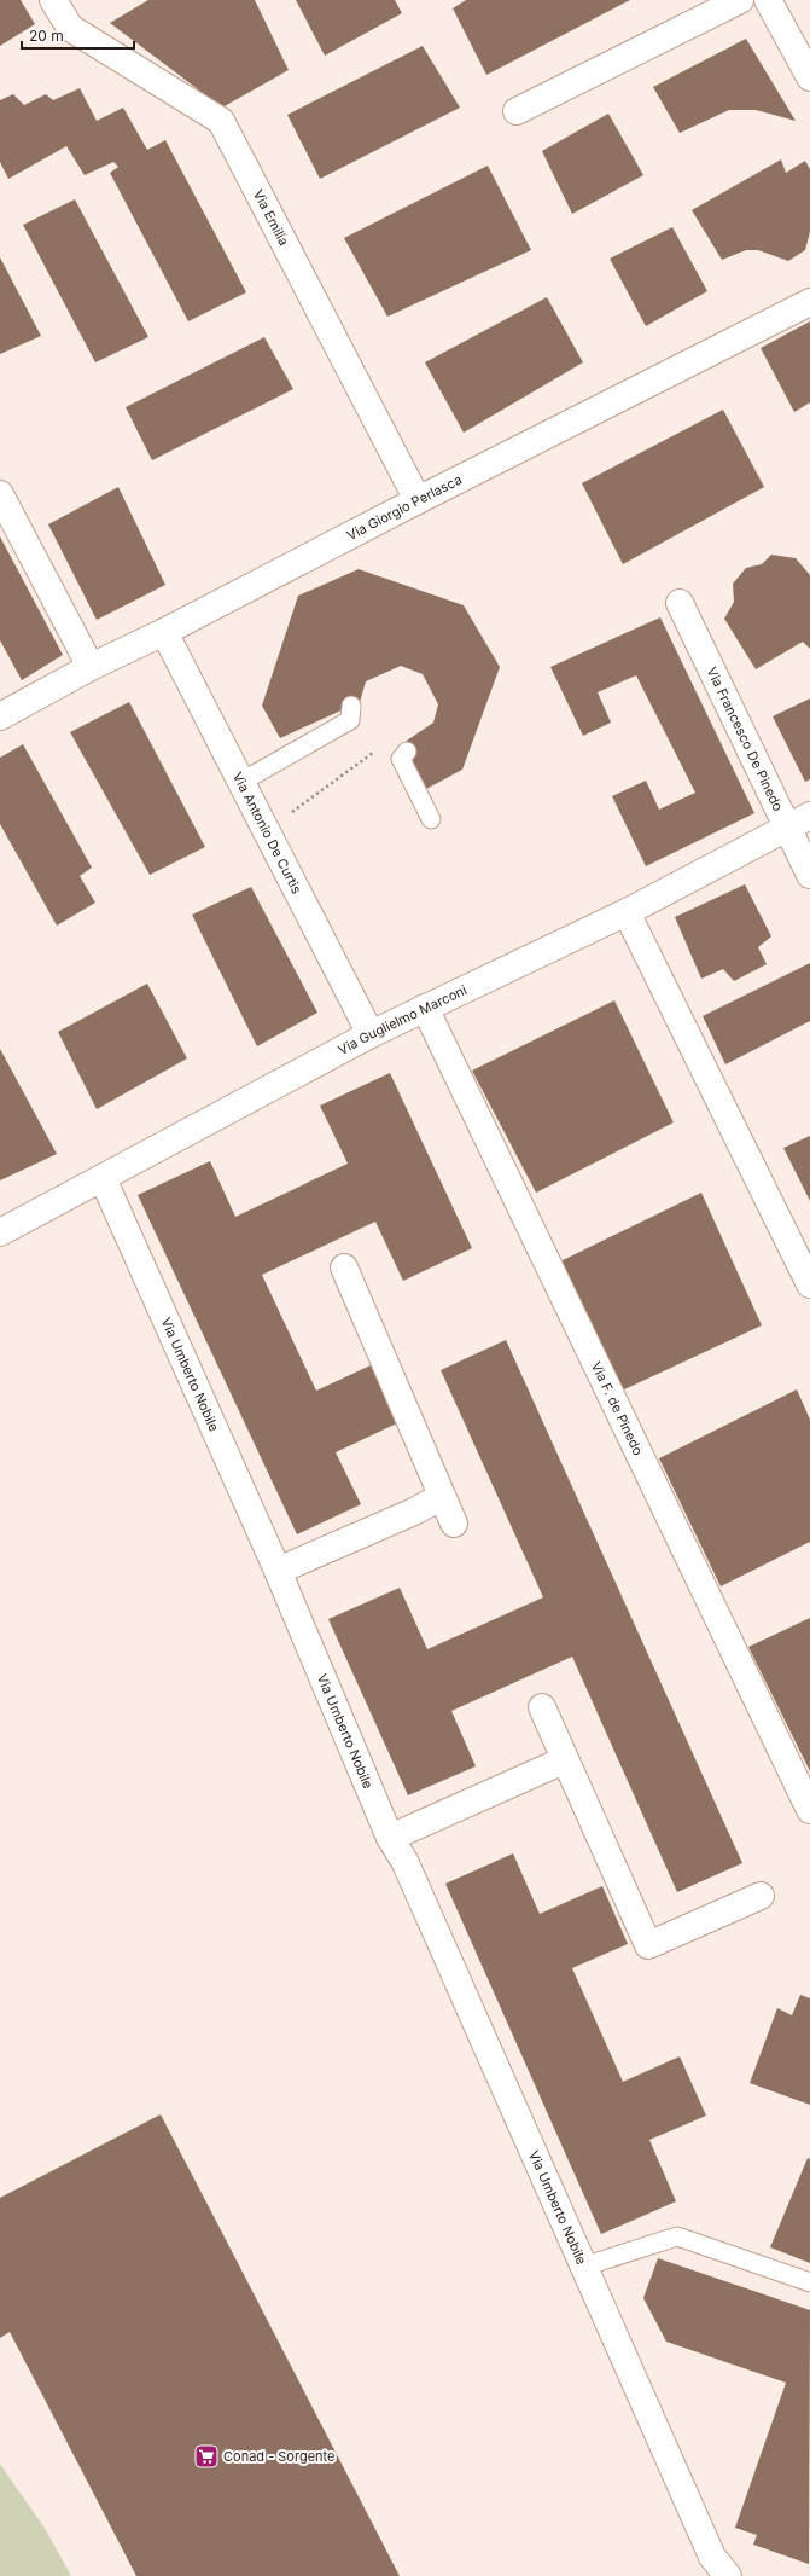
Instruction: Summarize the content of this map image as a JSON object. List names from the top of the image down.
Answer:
{
  "streets": {
    "street": [
      "Via Emilia",
      "Via Giorgio Perlasca",
      "Via Francesco De Pinedo",
      "Via Antonio De Curtis",
      "Via Guglielmo Marconi",
      "Via Umberto Nobile",
      "Via F. de Pinedo"
    ]
  },
  "crossings": [
    ["Via Emilia", "Via Giorgio Perlasca"],
    ["Via Giorgio Perlasca", "Via Antonio De Curtis"],
    ["Via Francesco De Pinedo", "Via Guglielmo Marconi"],
    ["Via Antonio De Curtis", "Via Guglielmo Marconi"],
    ["Via Guglielmo Marconi", "Via Umberto Nobile"],
    ["Via Guglielmo Marconi", "Via F. de Pinedo"]
  ],
  "places": {
    "supermarket": ["Conad - Sorgente"]
  },
  "scale_bar": "20 m"
}
